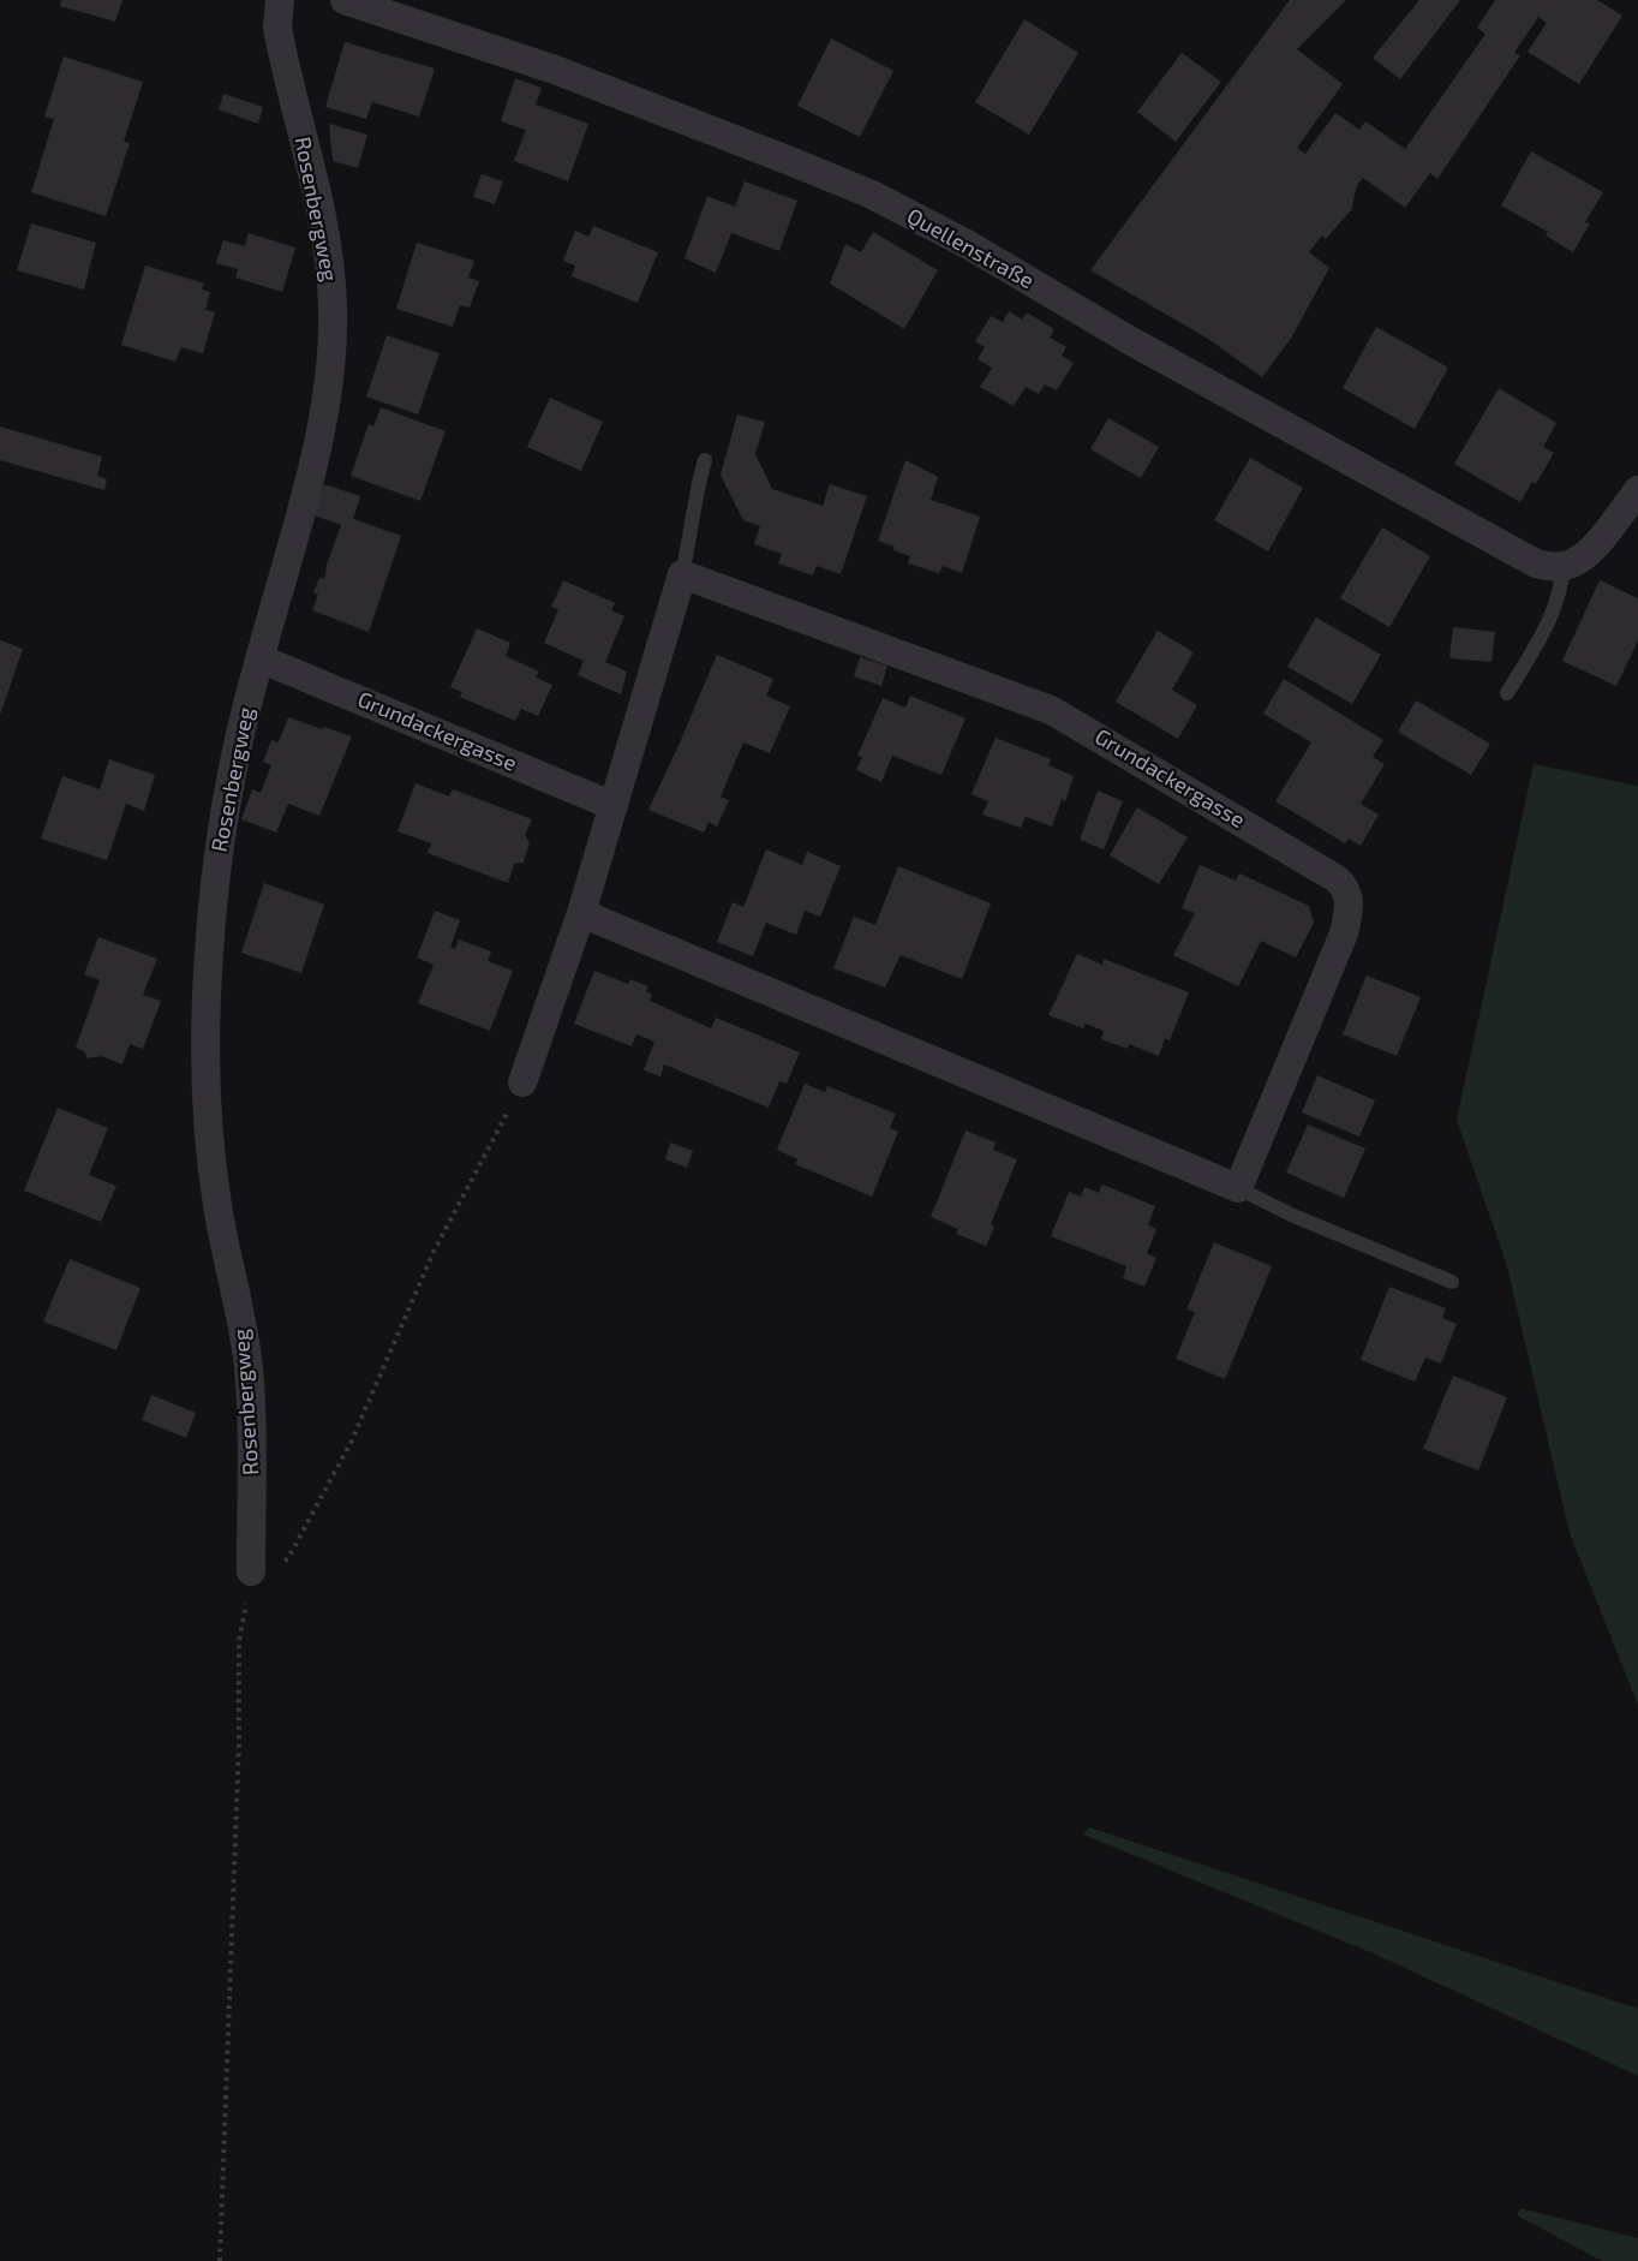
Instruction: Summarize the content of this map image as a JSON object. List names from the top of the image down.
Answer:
{
  "streets": {
    "street": ["Rosenbergweg", "Quellenstraße", "Grundackergasse"]
  },
  "crossings": [
    ["Rosenbergweg", "Grundackergasse"]
  ]
}
